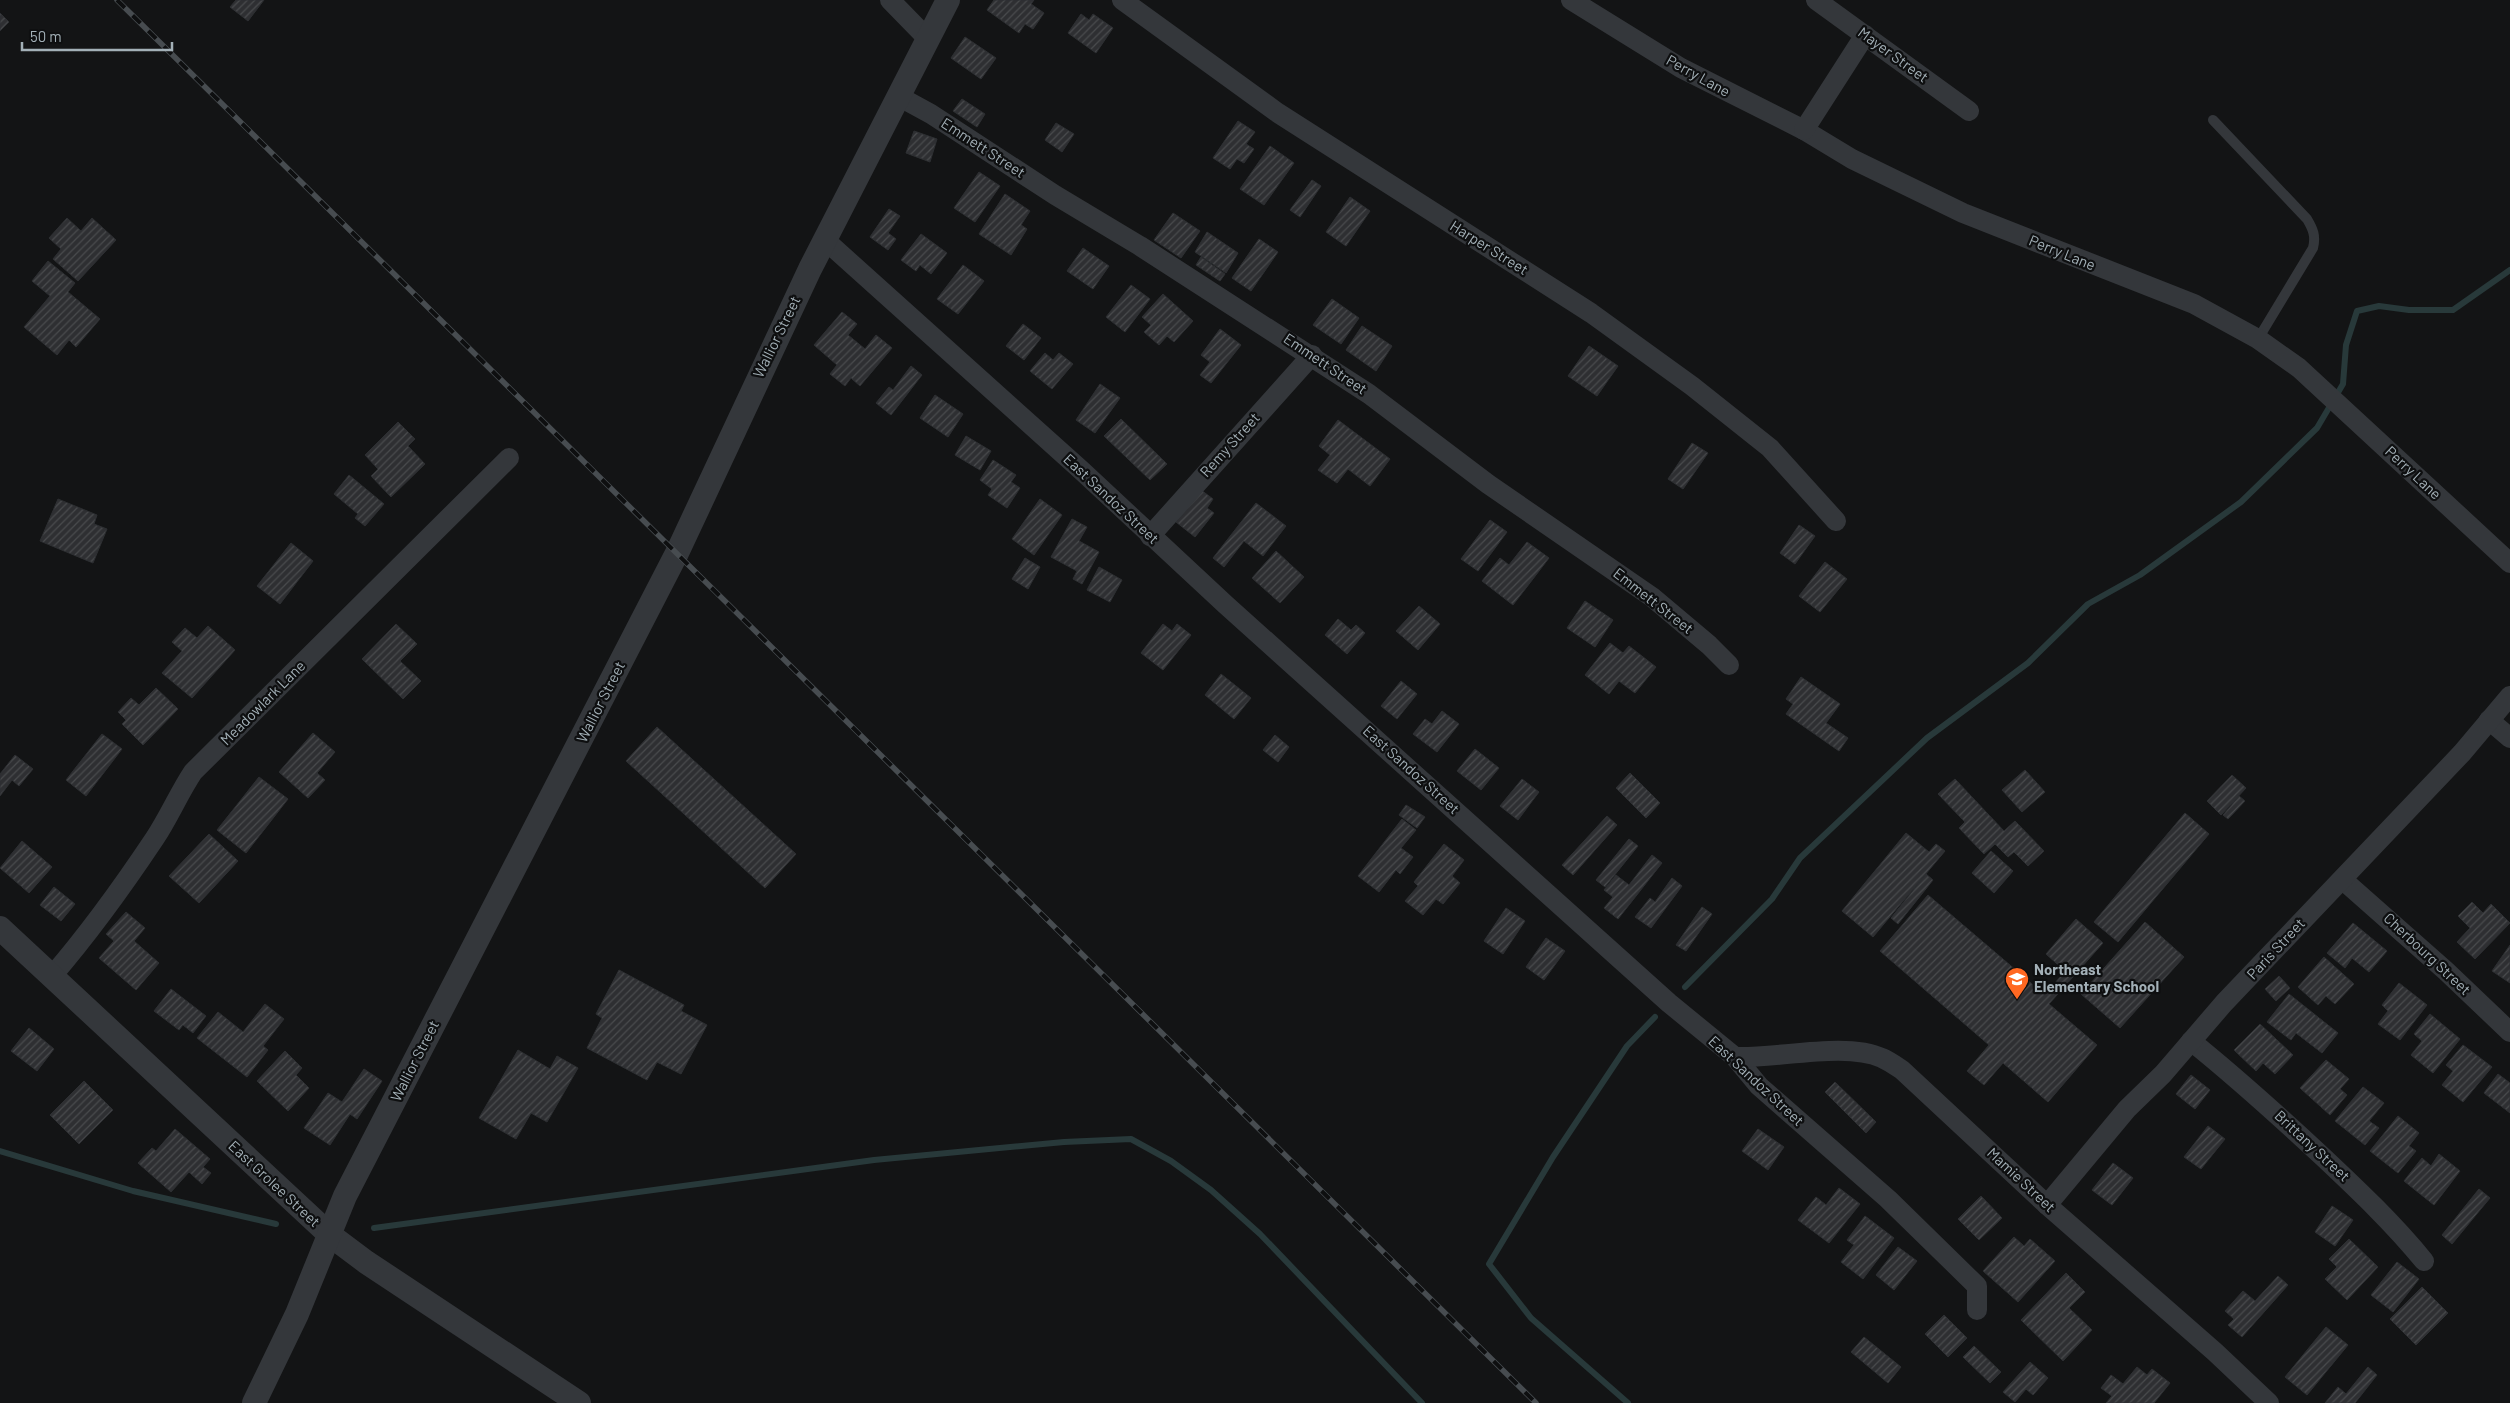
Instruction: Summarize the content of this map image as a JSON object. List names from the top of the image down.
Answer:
{
  "streets": {
    "street": [
      "Mayer Street",
      "Perry Lane",
      "Emmett Street",
      "Harper Street",
      "Wallior Street",
      "Remy Street",
      "East Sandoz Street",
      "Meadowlark Lane",
      "Paris Street",
      "Cherbourg Street",
      "Brittany Street",
      "Mamie Street",
      "East Grolee Street"
    ]
  },
  "crossings": [
    ["Emmett Street", "Wallior Street"],
    ["Emmett Street", "Remy Street"],
    ["Wallior Street", "East Sandoz Street"],
    ["Wallior Street", "East Grolee Street"],
    ["Remy Street", "East Sandoz Street"],
    ["East Sandoz Street", "Mamie Street"],
    ["Meadowlark Lane", "East Grolee Street"],
    ["Paris Street", "Cherbourg Street"],
    ["Paris Street", "Brittany Street"],
    ["Paris Street", "Mamie Street"]
  ],
  "places": {
    "school or university": ["Northeast Elementary School"]
  },
  "scale_bar": "50 m"
}
